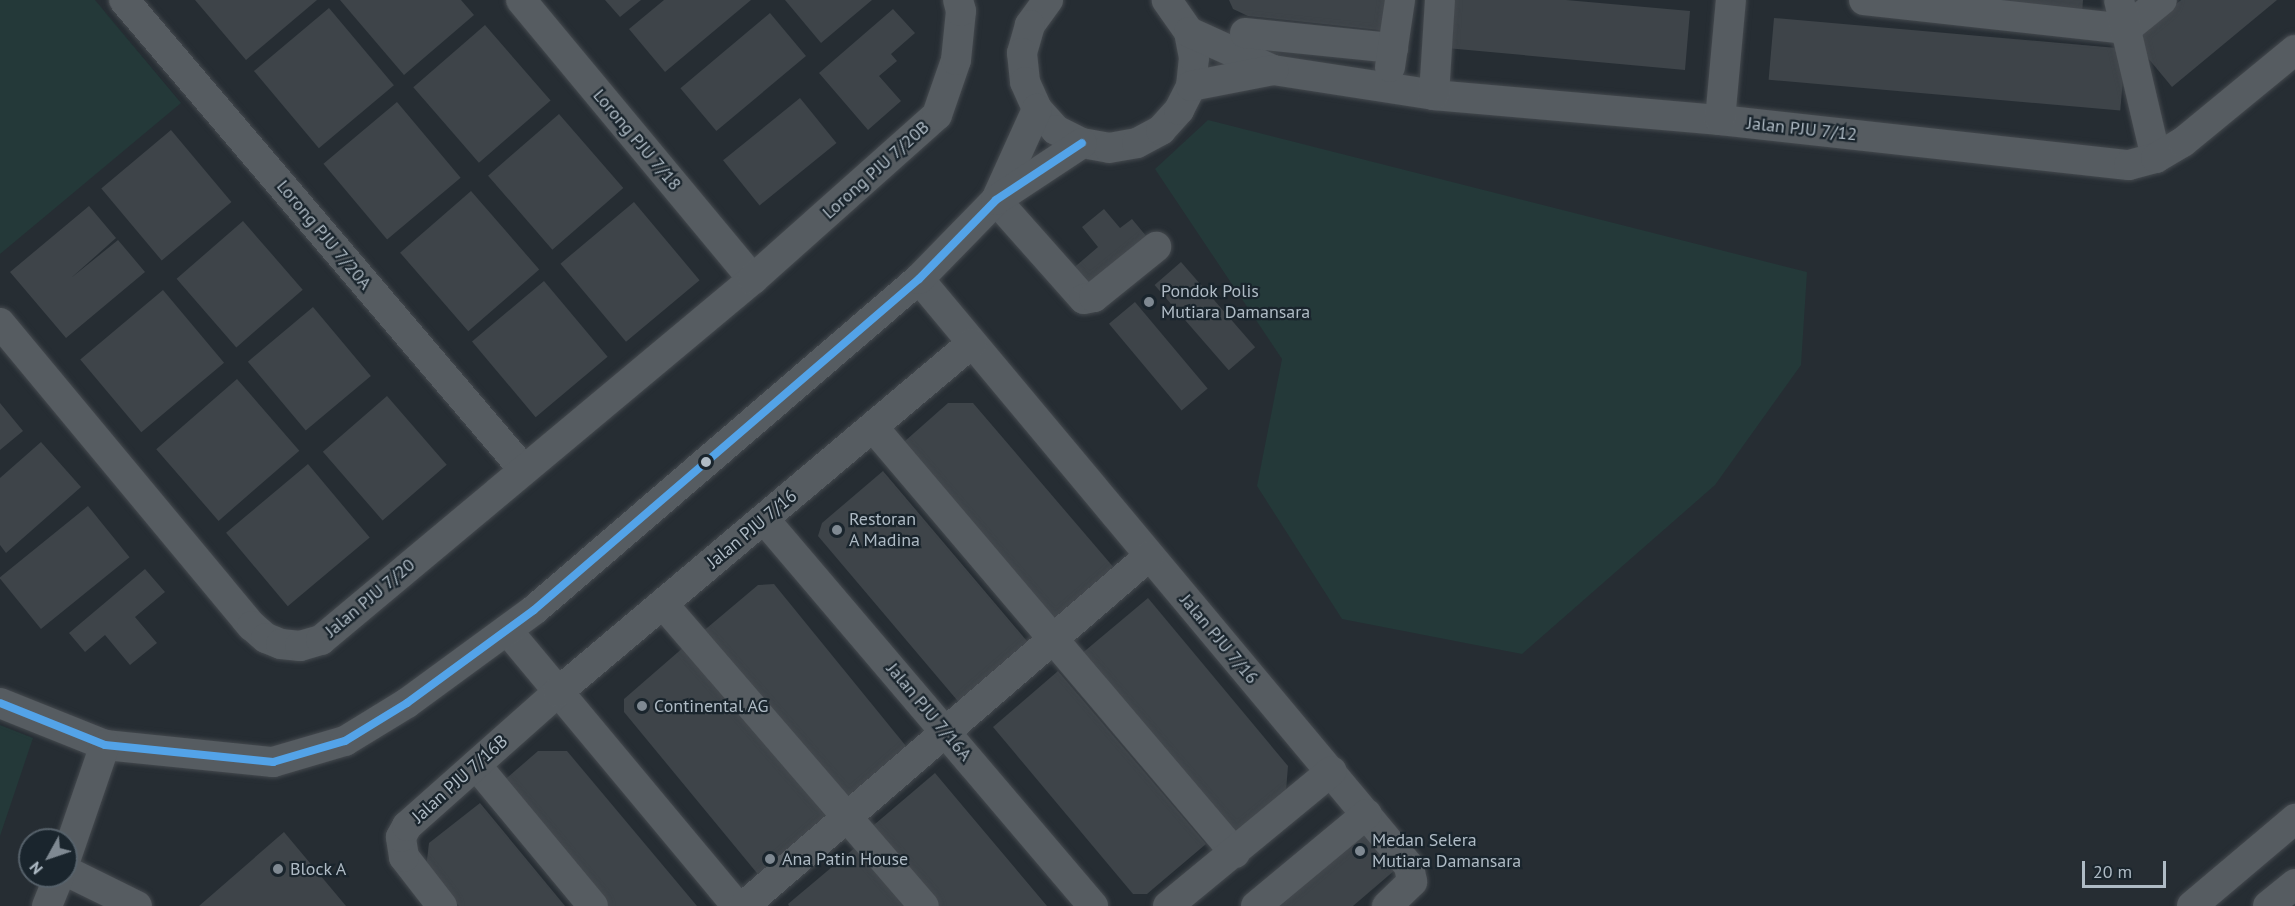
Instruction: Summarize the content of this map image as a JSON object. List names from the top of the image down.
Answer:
{
  "streets": {
    "street": [
      "Jalan PJU 7/12",
      "Lorong PJU 7/18",
      "Lorong PJU 7/20B",
      "Lorong PJU 7/20A",
      "Jalan PJU 7/16",
      "Jalan PJU 7/20",
      "Jalan PJU 7/16A",
      "Jalan PJU 7/16B"
    ]
  },
  "crossings": [
    ["Lorong PJU 7/18", "Lorong PJU 7/20B"],
    ["Lorong PJU 7/18", "Jalan PJU 7/20"],
    ["Lorong PJU 7/20B", "Jalan PJU 7/20"],
    ["Lorong PJU 7/20A", "Jalan PJU 7/20"],
    ["Jalan PJU 7/16", "Jalan PJU 7/16A"],
    ["Jalan PJU 7/16", "Jalan PJU 7/16B"]
  ],
  "places": [
    "Pondok Polis Mutiara Damansara",
    "Restoran A Madina",
    "Continental AG",
    "Medan Selera Mutiara Damansara",
    "Ana Patin House",
    "Block A"
  ],
  "scale_bar": "20 m",
  "north": "bottom left"
}
